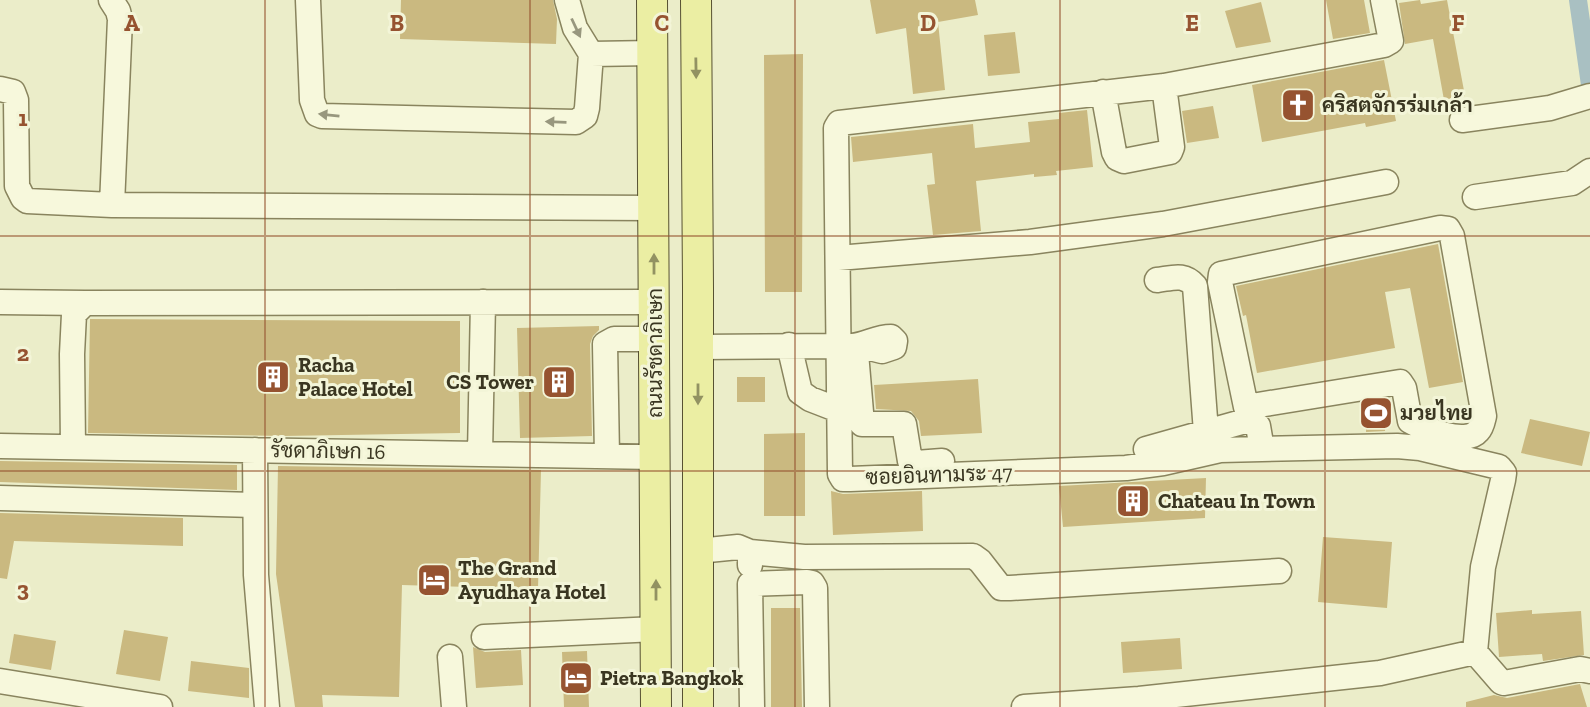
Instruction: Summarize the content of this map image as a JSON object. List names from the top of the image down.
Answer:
{
  "streets": {
    "main road": ["ถนนรัชดาภิเษก"],
    "street": ["รัชดาภิเษก 16", "ซอยอินทามระ 47"]
  },
  "crossings": [
    ["ถนนรัชดาภิเษก", "รัชดาภิเษก 16"]
  ],
  "places": {
    "church": ["คริสตจักรร่มเกล้า"],
    "building": ["Racha Palace Hotel", "CS Tower", "Chateau In Town"],
    "sports": ["มวยไทย"],
    "hotel": ["The Grand Ayudhaya Hotel", "Pietra Bangkok"]
  },
  "grid": {
    "columns": [
      "A",
      "B",
      "C",
      "D",
      "E",
      "F"
    ],
    "rows": ["1", "2", "3"]
  }
}
